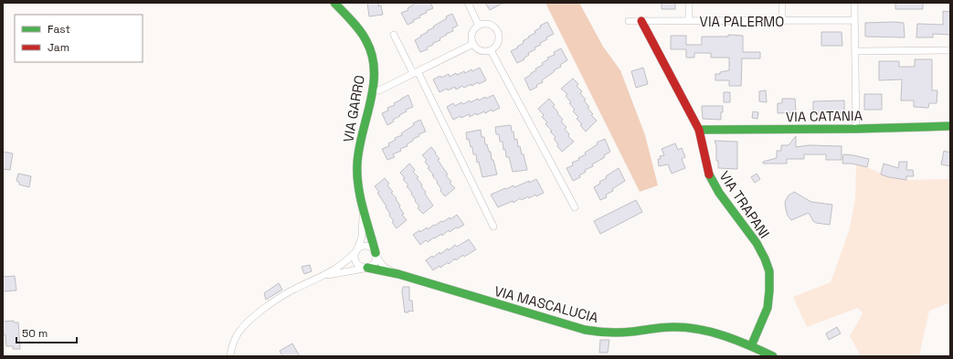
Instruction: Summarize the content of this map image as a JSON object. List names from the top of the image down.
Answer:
{
  "streets": {
    "street": [
      "VIA PALERMO",
      "VIA GARRO",
      "VIA CATANIA",
      "VIA TRAPANI",
      "VIA MASCALUCIA"
    ]
  },
  "crossings": [
    ["VIA PALERMO", "VIA TRAPANI"],
    ["VIA GARRO", "VIA MASCALUCIA"],
    ["VIA CATANIA", "VIA TRAPANI"],
    ["VIA TRAPANI", "VIA MASCALUCIA"]
  ],
  "legend": ["Fast", "Jam"],
  "scale_bar": "50 m"
}
